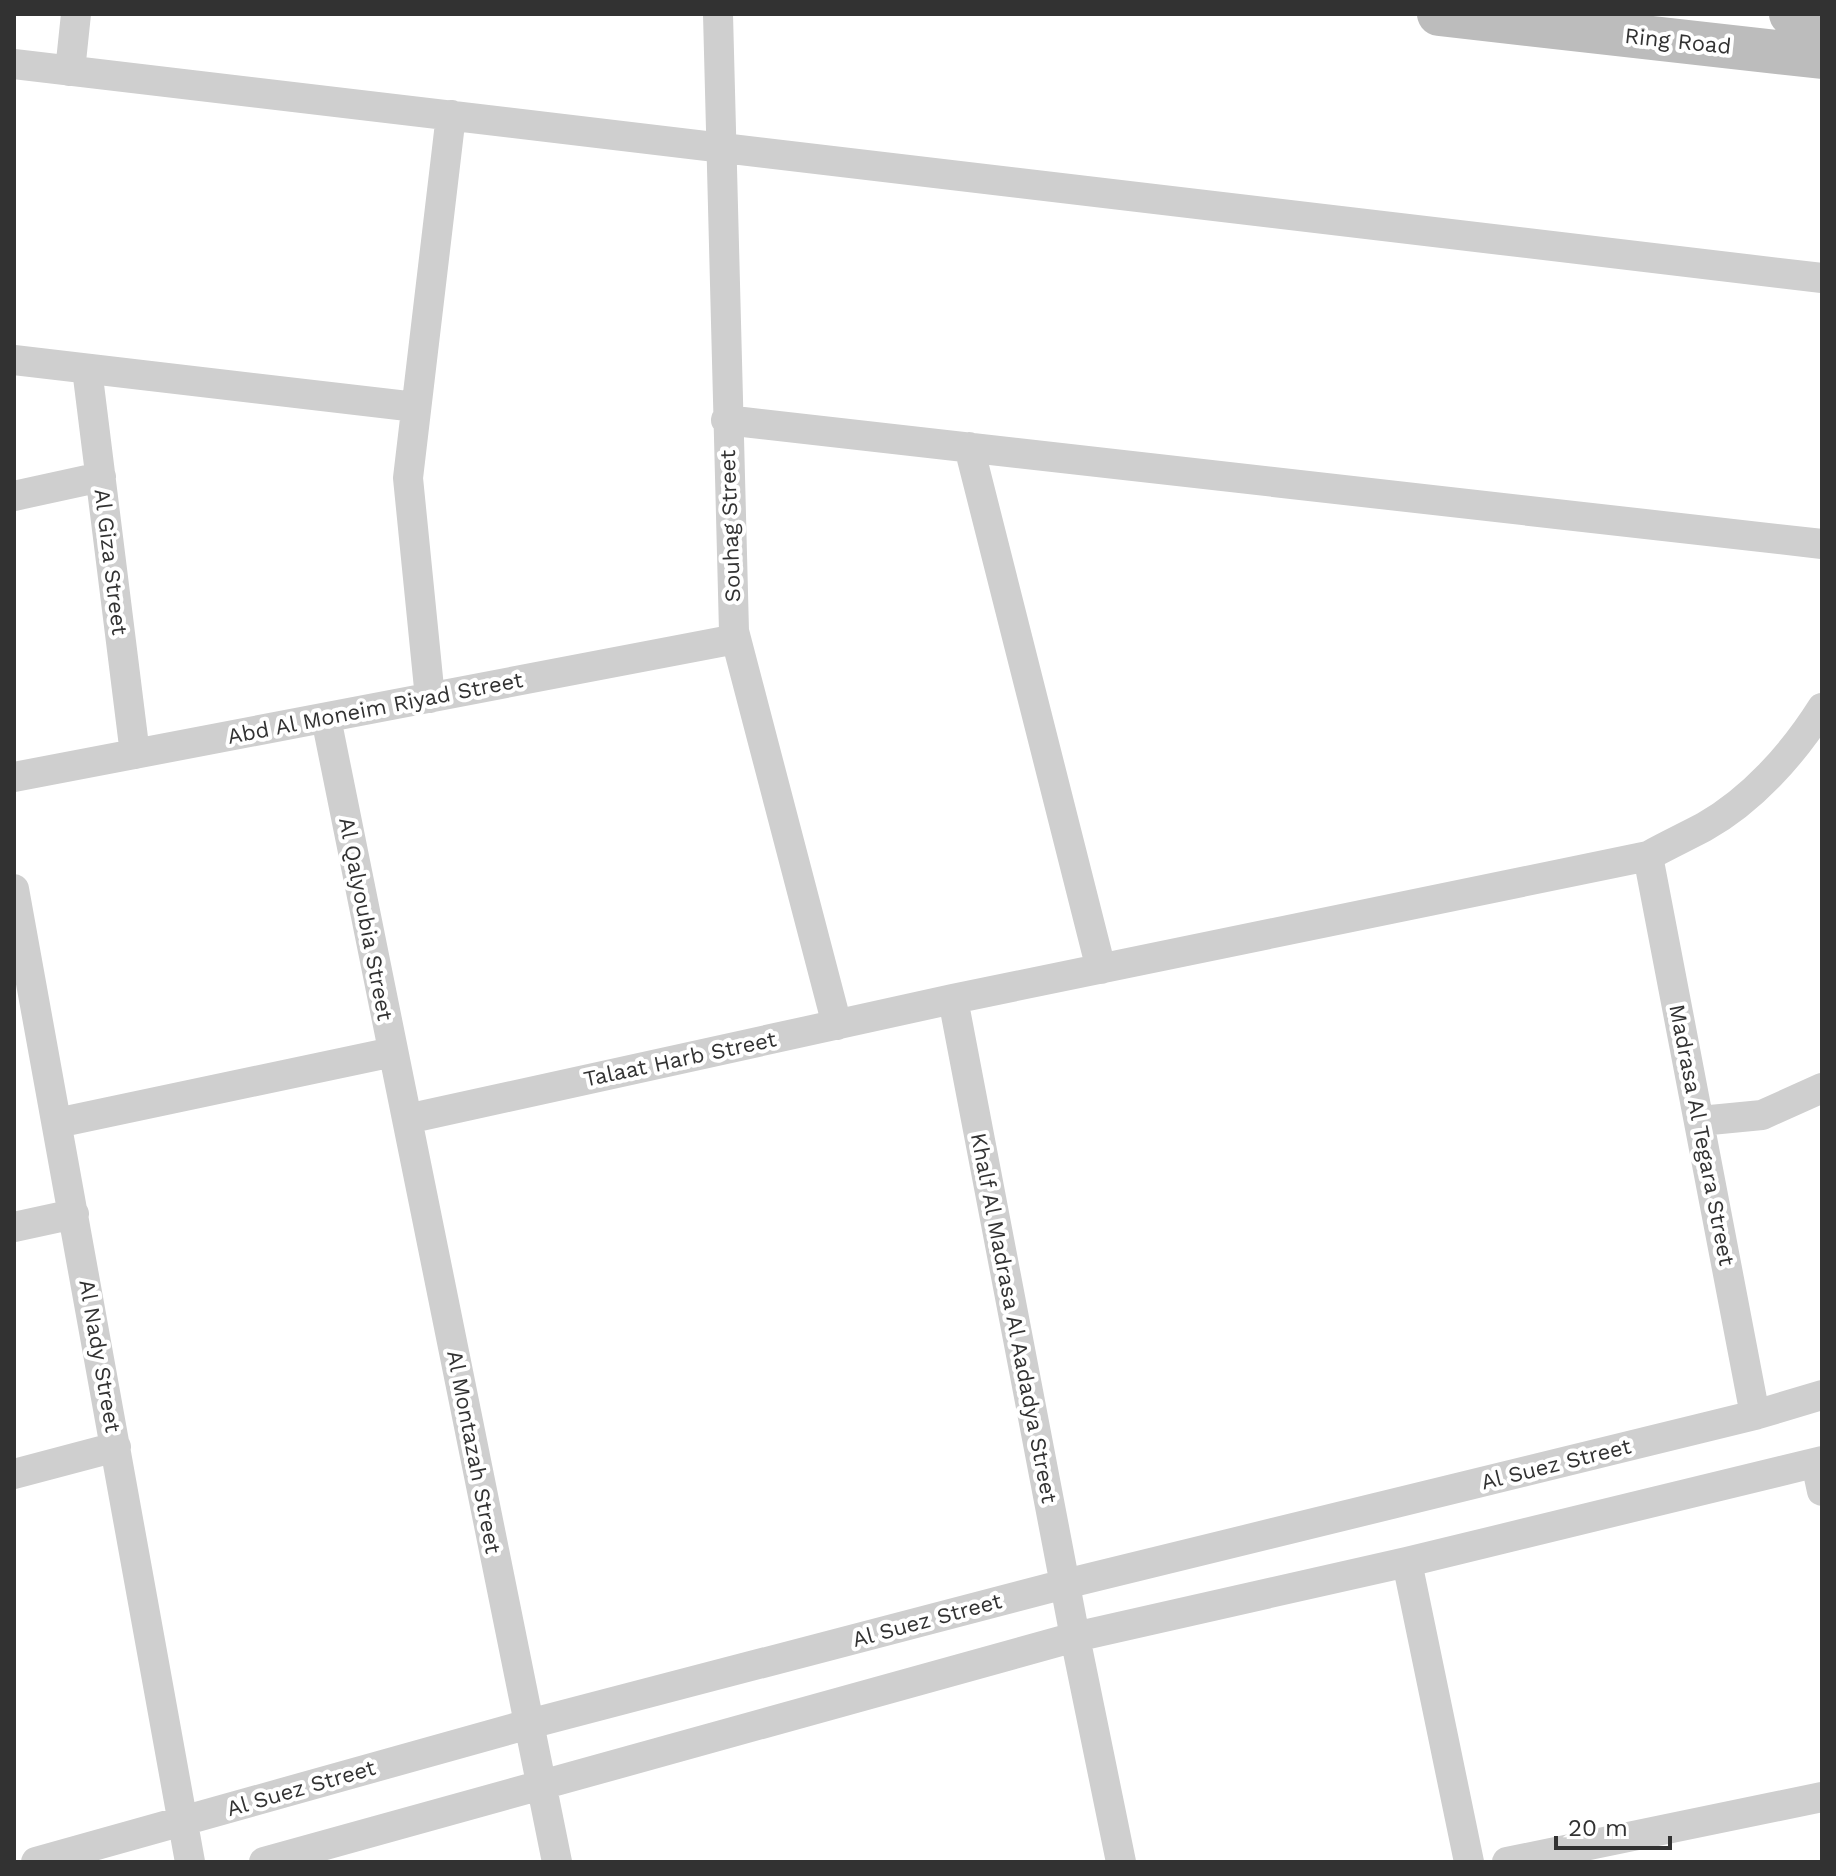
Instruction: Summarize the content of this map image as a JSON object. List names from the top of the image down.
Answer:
{
  "streets": {
    "street": [
      "Ring Road",
      "Souhag Street",
      "Al Giza Street",
      "Abd Al Moneim Riyad Street",
      "Al Qalyoubia Street",
      "Talaat Harb Street",
      "Madrasa Al Tegara Street",
      "Khalf Al Madrasa Al Aadadya Street",
      "Al Nady Street",
      "Al Montazah Street",
      "Al Suez Street"
    ]
  },
  "crossings": [
    ["Souhag Street", "Abd Al Moneim Riyad Street"],
    ["Souhag Street", "Talaat Harb Street"],
    ["Al Giza Street", "Abd Al Moneim Riyad Street"],
    ["Abd Al Moneim Riyad Street", "Al Qalyoubia Street"],
    ["Al Qalyoubia Street", "Talaat Harb Street"],
    ["Al Qalyoubia Street", "Al Montazah Street"],
    ["Talaat Harb Street", "Madrasa Al Tegara Street"],
    ["Talaat Harb Street", "Khalf Al Madrasa Al Aadadya Street"],
    ["Talaat Harb Street", "Al Montazah Street"],
    ["Madrasa Al Tegara Street", "Al Suez Street"],
    ["Khalf Al Madrasa Al Aadadya Street", "Al Suez Street"],
    ["Al Nady Street", "Al Suez Street"],
    ["Al Montazah Street", "Al Suez Street"]
  ],
  "scale_bar": "20 m"
}
